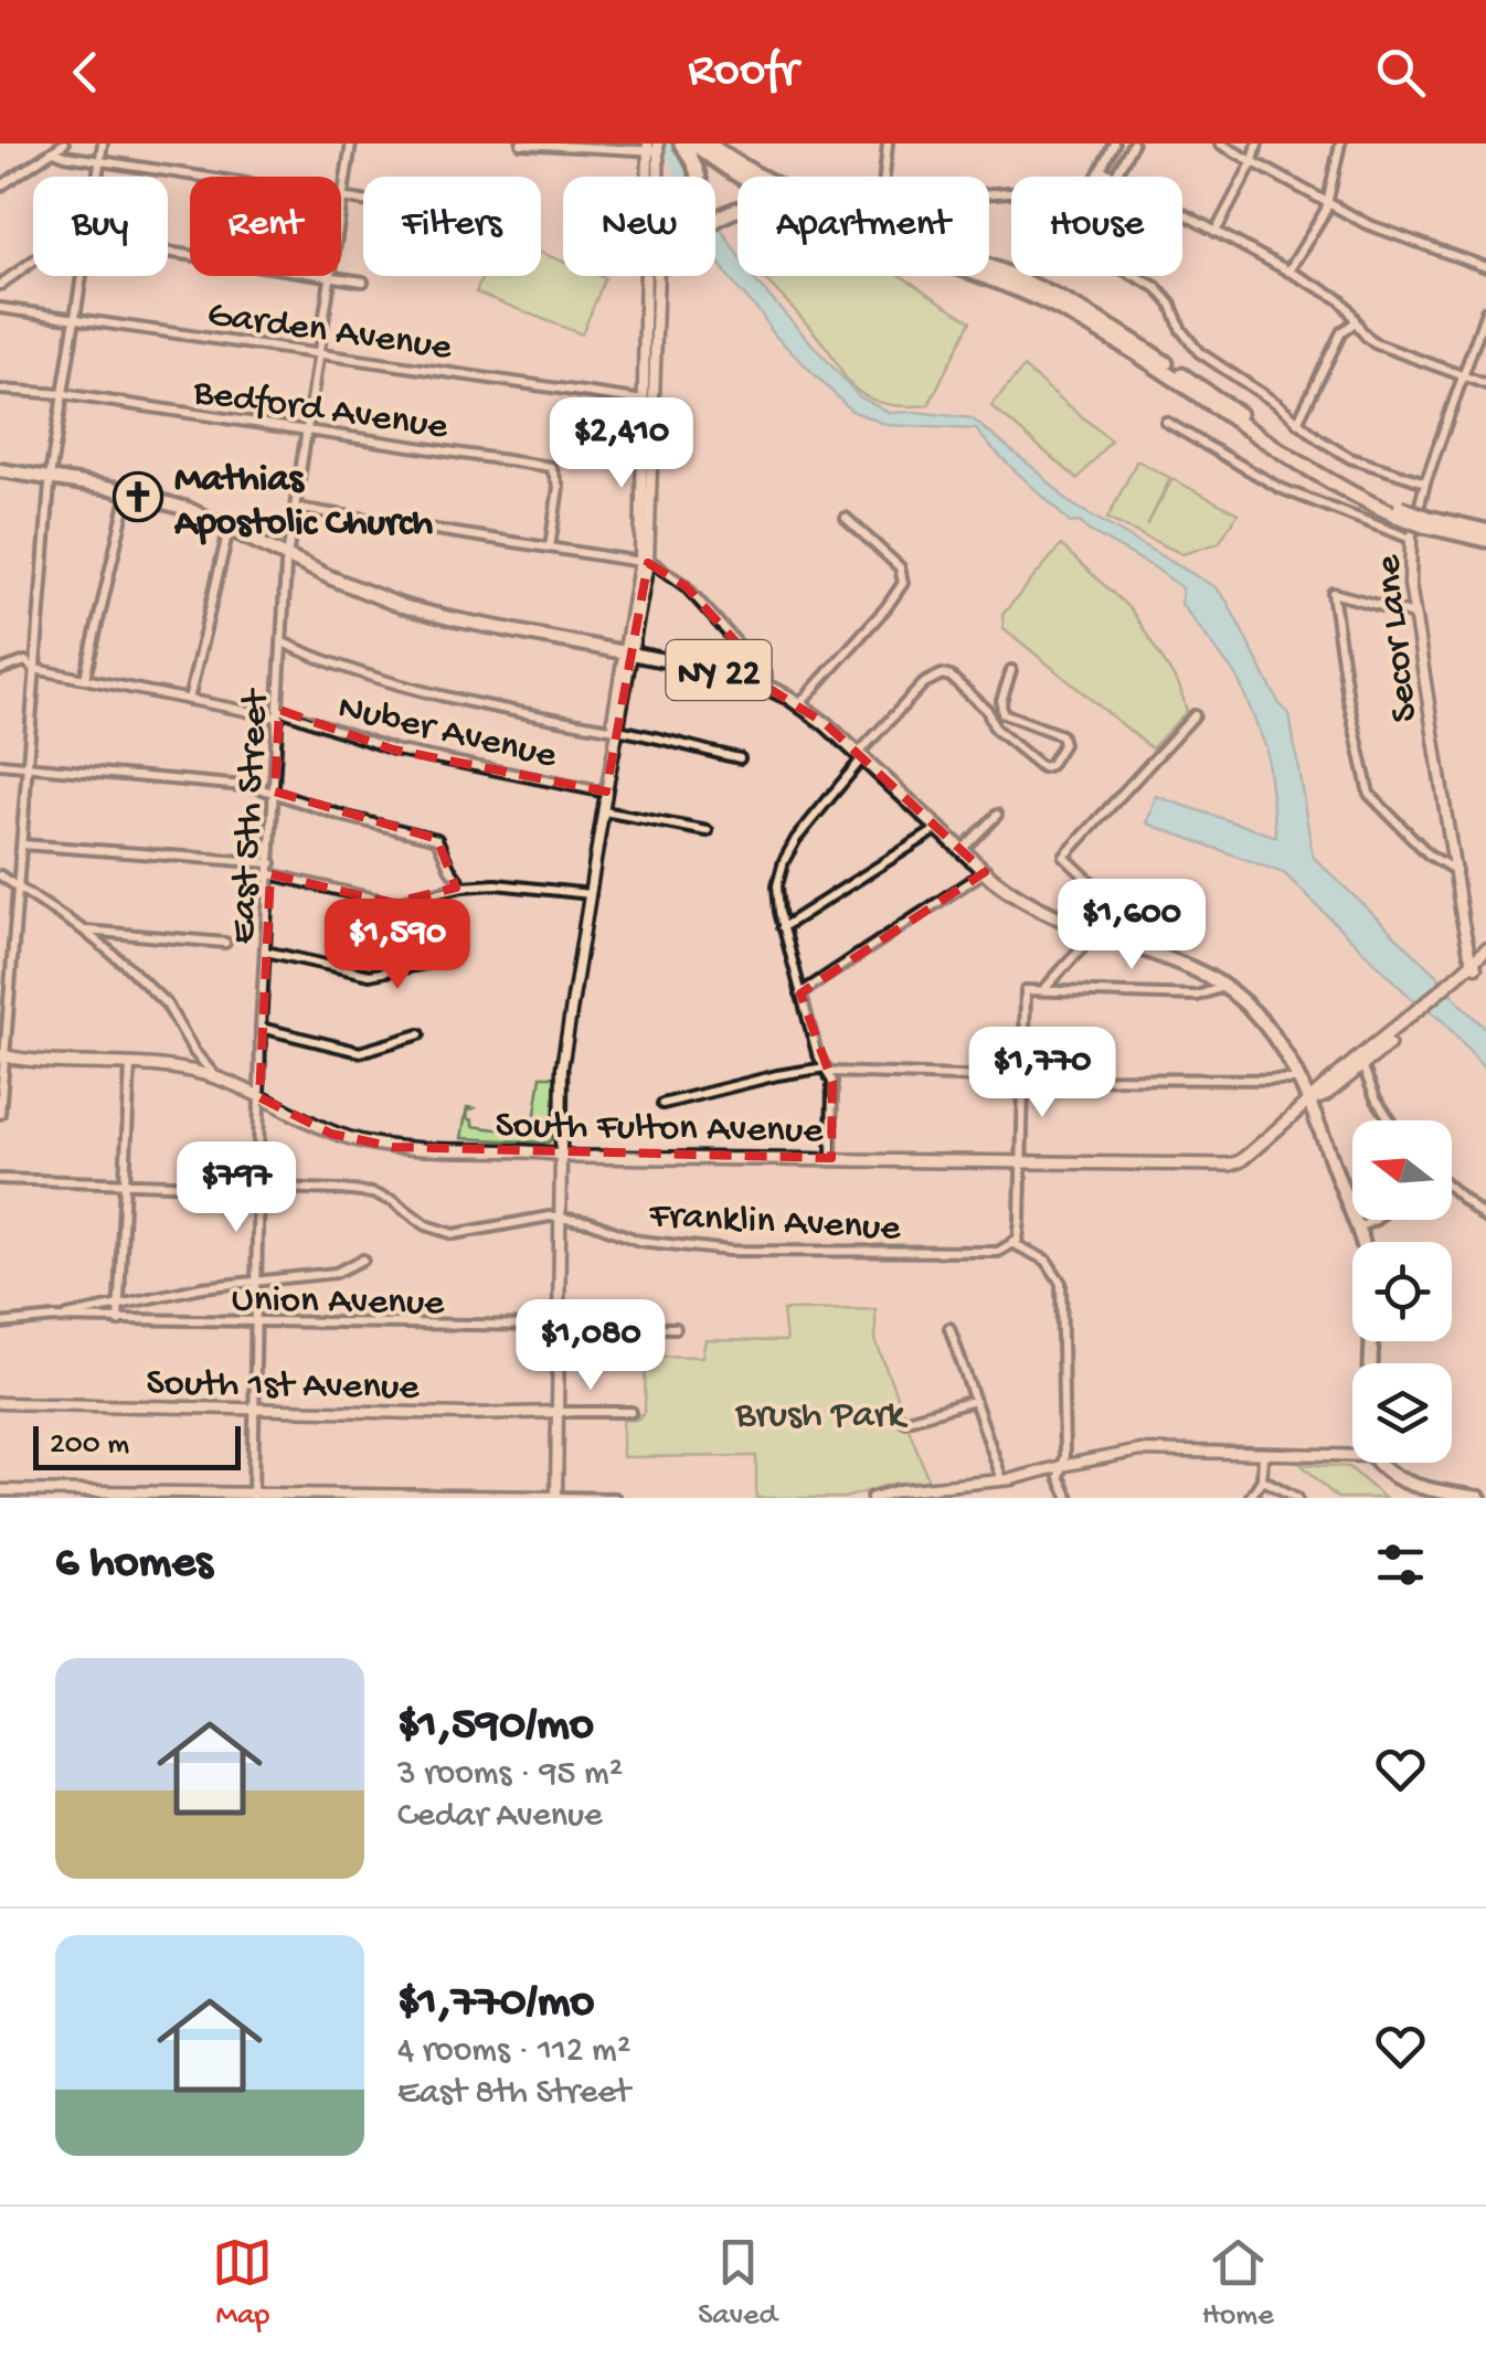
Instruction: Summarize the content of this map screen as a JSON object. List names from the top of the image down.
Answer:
{
  "streets": {
    "main road": ["NY 22", "South Fulton Avenue"],
    "street": [
      "Garden Avenue",
      "Bedford Avenue",
      "Secor Lane",
      "Nuber Avenue",
      "East 5th Street",
      "Franklin Avenue",
      "Union Avenue",
      "South 1st Avenue"
    ]
  },
  "crossings": [
    ["Garden Avenue", "East 5th Street"],
    ["Bedford Avenue", "East 5th Street"],
    ["Secor Lane", "South Fulton Avenue"],
    ["NY 22", "East 5th Street"],
    ["NY 22", "South Fulton Avenue"],
    ["Nuber Avenue", "East 5th Street"],
    ["East 5th Street", "South Fulton Avenue"],
    ["East 5th Street", "Franklin Avenue"],
    ["East 5th Street", "Union Avenue"],
    ["East 5th Street", "South 1st Avenue"]
  ],
  "parks": ["Brush Park"],
  "places": {
    "church": ["Mathias Apostolic Church"]
  },
  "scale_bar": "200 m",
  "north": "left",
  "page": {
    "header": "Roofr",
    "chip": [
      "Buy",
      "Rent",
      "Filters",
      "New",
      "Apartment",
      "House"
    ],
    "price": [
      "$2,410",
      "$1,600",
      "$1,590",
      "$1,770",
      "$797",
      "$1,080"
    ],
    "scale": "200 m",
    "heading": "6 homes",
    "list": [
      {
        "name": "$1,590/mo",
        "note": "3 rooms · 95 m² · Cedar Avenue"
      },
      {
        "name": "$1,770/mo",
        "note": "4 rooms · 112 m² · East 8th Street"
      }
    ],
    "tabs": ["Map", "Saved", "Home"]
  }
}
